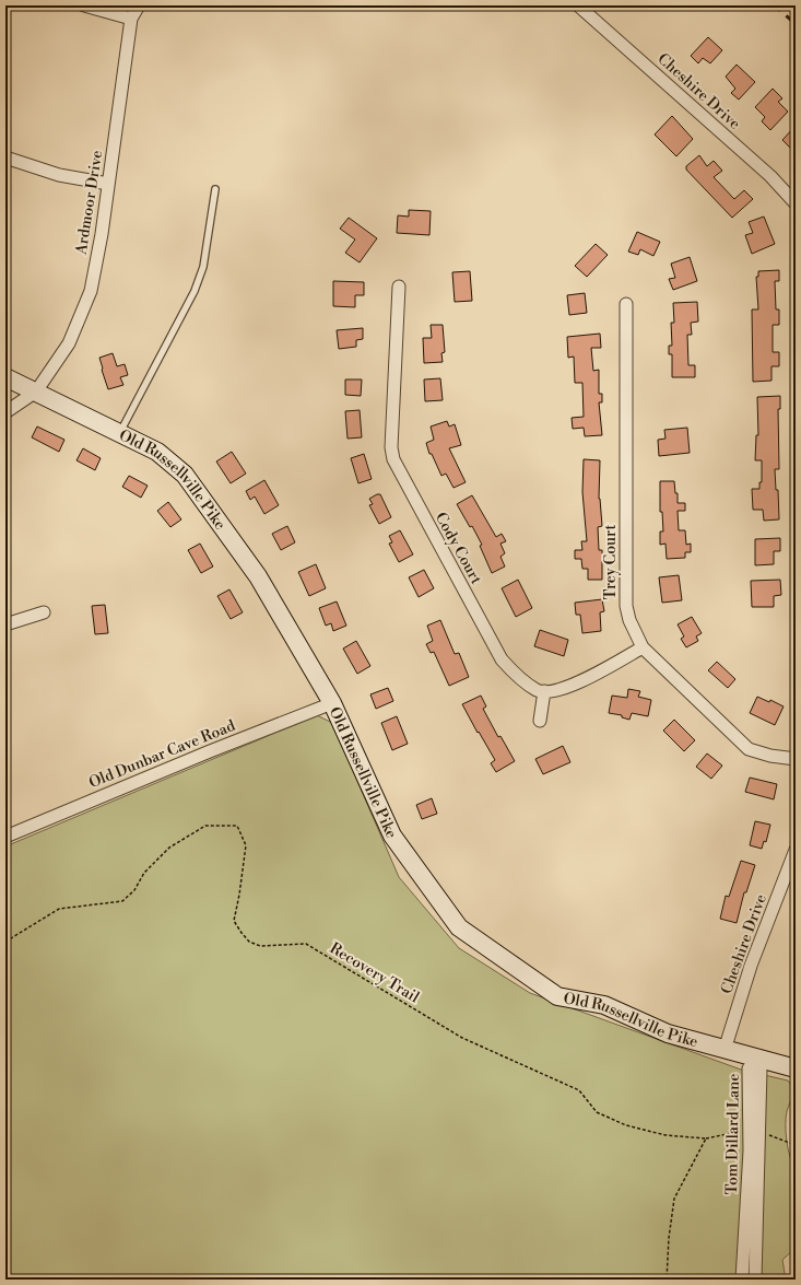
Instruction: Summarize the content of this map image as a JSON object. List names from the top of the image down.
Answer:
{
  "streets": {
    "street": [
      "Cheshire Drive",
      "Ardmoor Drive",
      "Old Russellville Pike",
      "Cody Court",
      "Trey Court",
      "Old Dunbar Cave Road",
      "Tom Dillard Lane"
    ],
    "path": ["Recovery Trail"]
  },
  "crossings": [
    ["Cheshire Drive", "Old Russellville Pike"],
    ["Ardmoor Drive", "Old Russellville Pike"],
    ["Old Russellville Pike", "Old Dunbar Cave Road"],
    ["Old Russellville Pike", "Tom Dillard Lane"]
  ]
}
